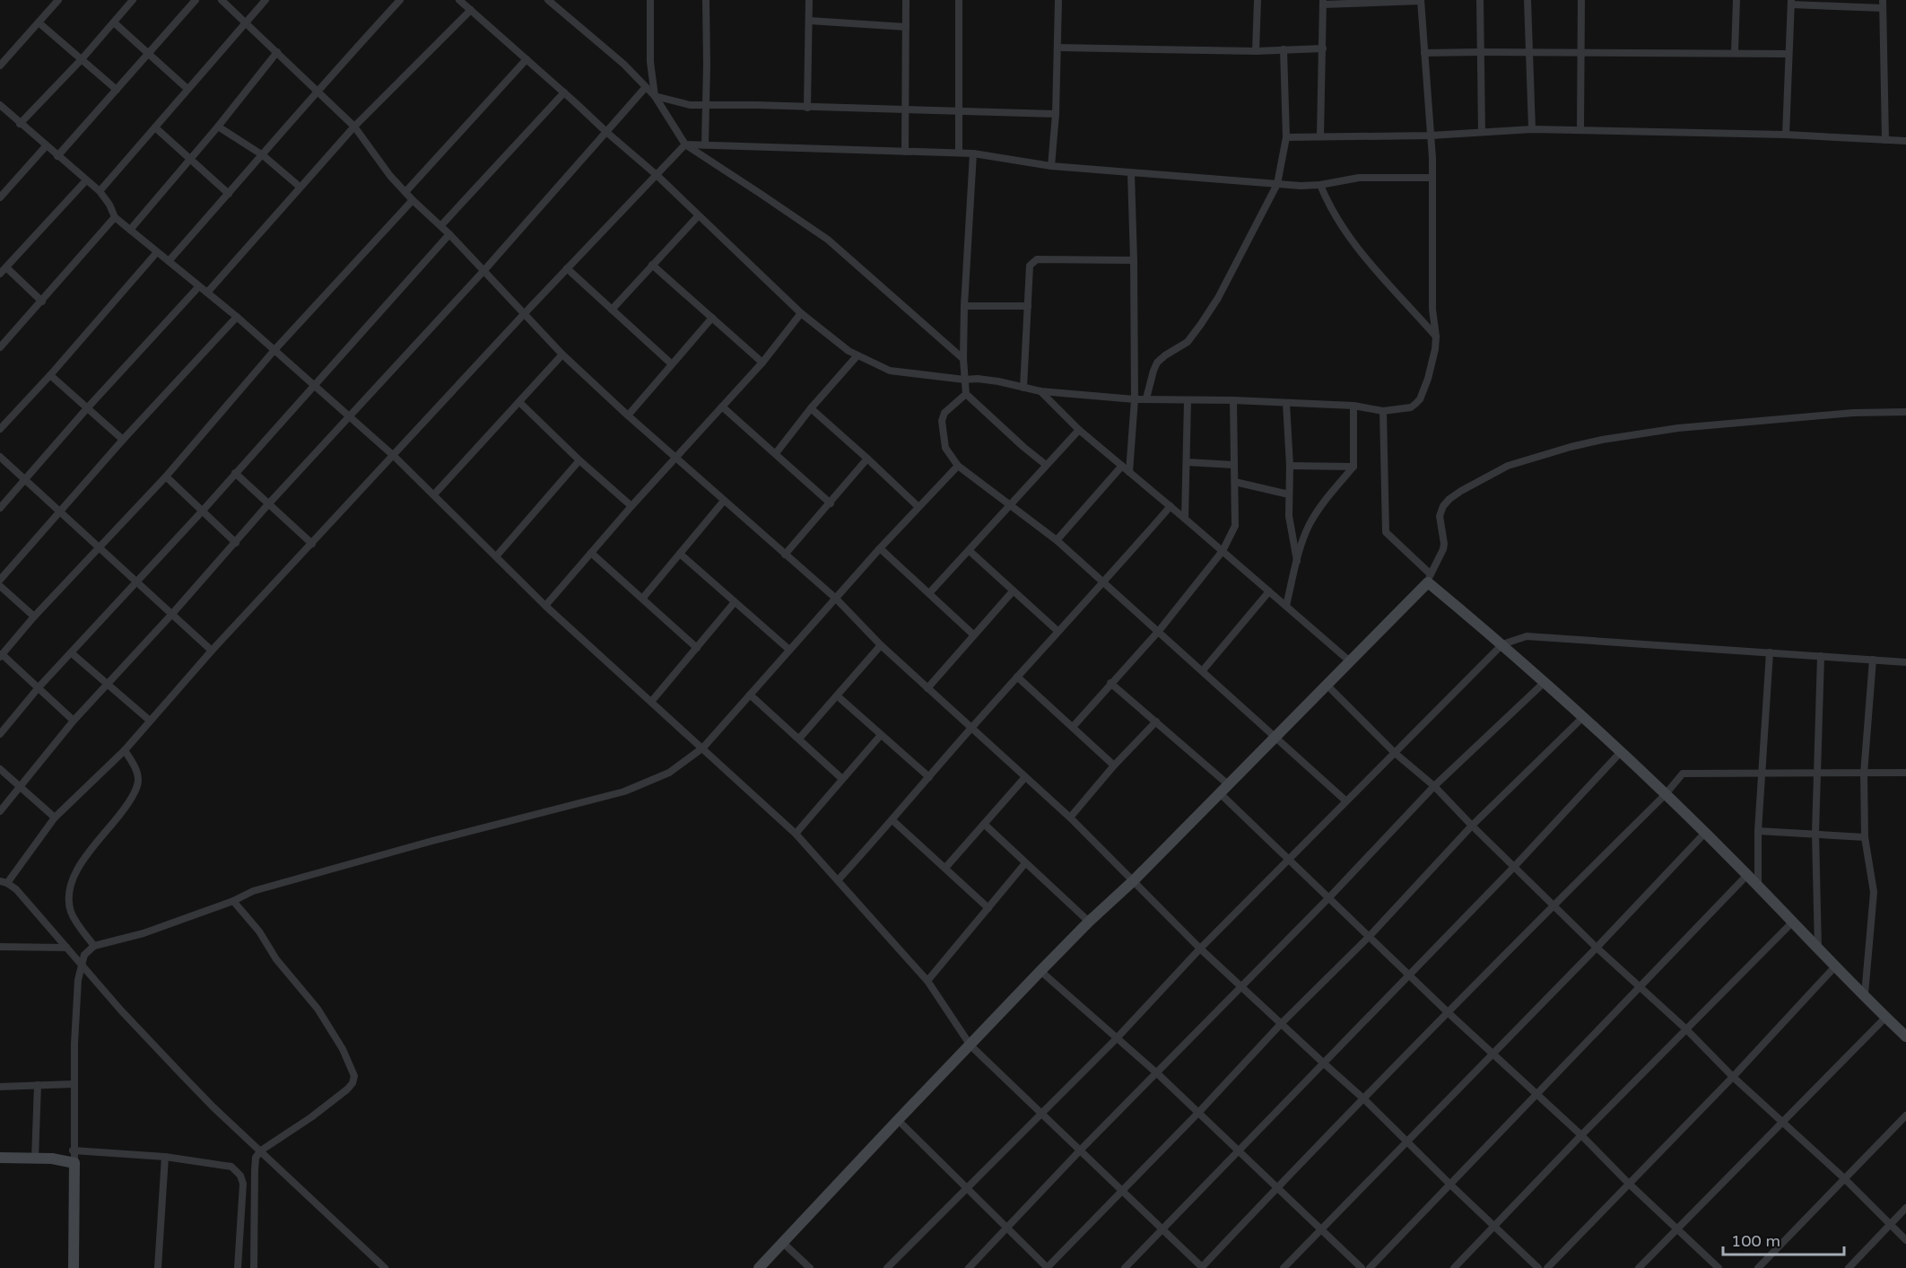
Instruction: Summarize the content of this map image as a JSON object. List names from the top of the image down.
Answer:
{
  "scale_bar": "100 m"
}
